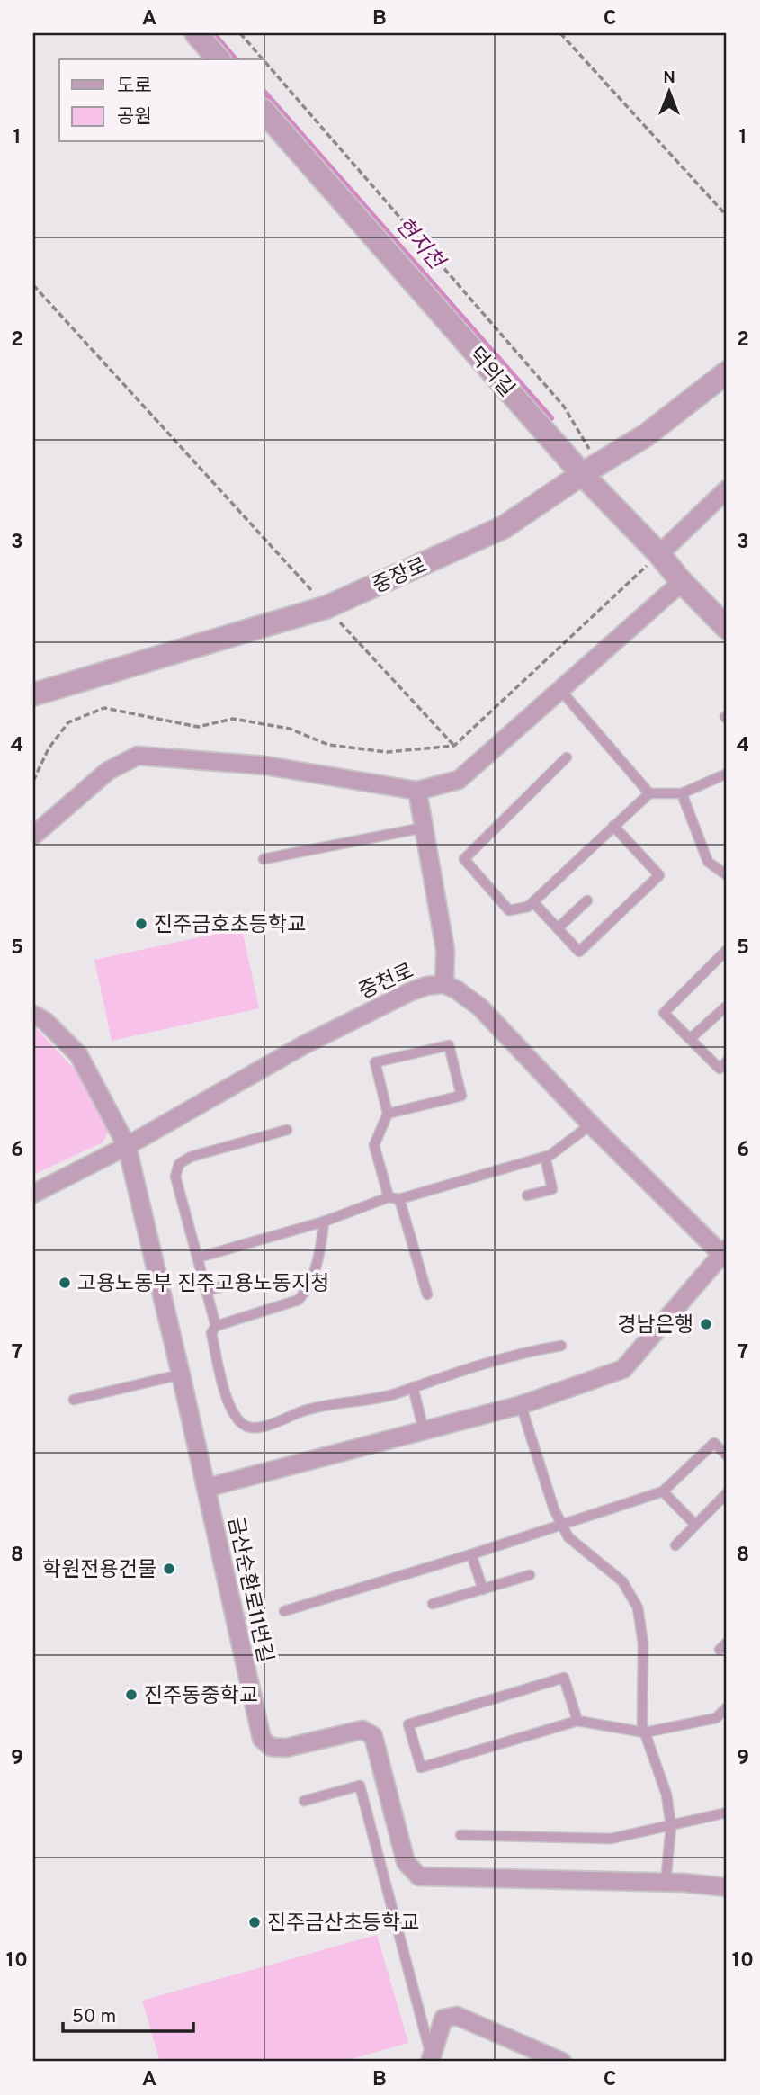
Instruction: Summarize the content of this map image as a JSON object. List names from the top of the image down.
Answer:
{
  "streets": {
    "street": [
      "덕의길",
      "중장로",
      "중천로",
      "금산순환로11번길"
    ]
  },
  "crossings": [
    ["덕의길", "중장로"],
    ["중천로", "금산순환로11번길"]
  ],
  "water": ["현지천"],
  "places": [
    "진주금호초등학교",
    "고용노동부 진주고용노동지청",
    "경남은행",
    "학원전용건물",
    "진주동중학교",
    "진주금산초등학교"
  ],
  "legend": ["도로", "공원"],
  "scale_bar": "50 m",
  "north": "top",
  "grid": {
    "columns": ["A", "B", "C"],
    "rows": [
      "1",
      "2",
      "3",
      "4",
      "5",
      "6",
      "7",
      "8",
      "9",
      "10"
    ]
  }
}
